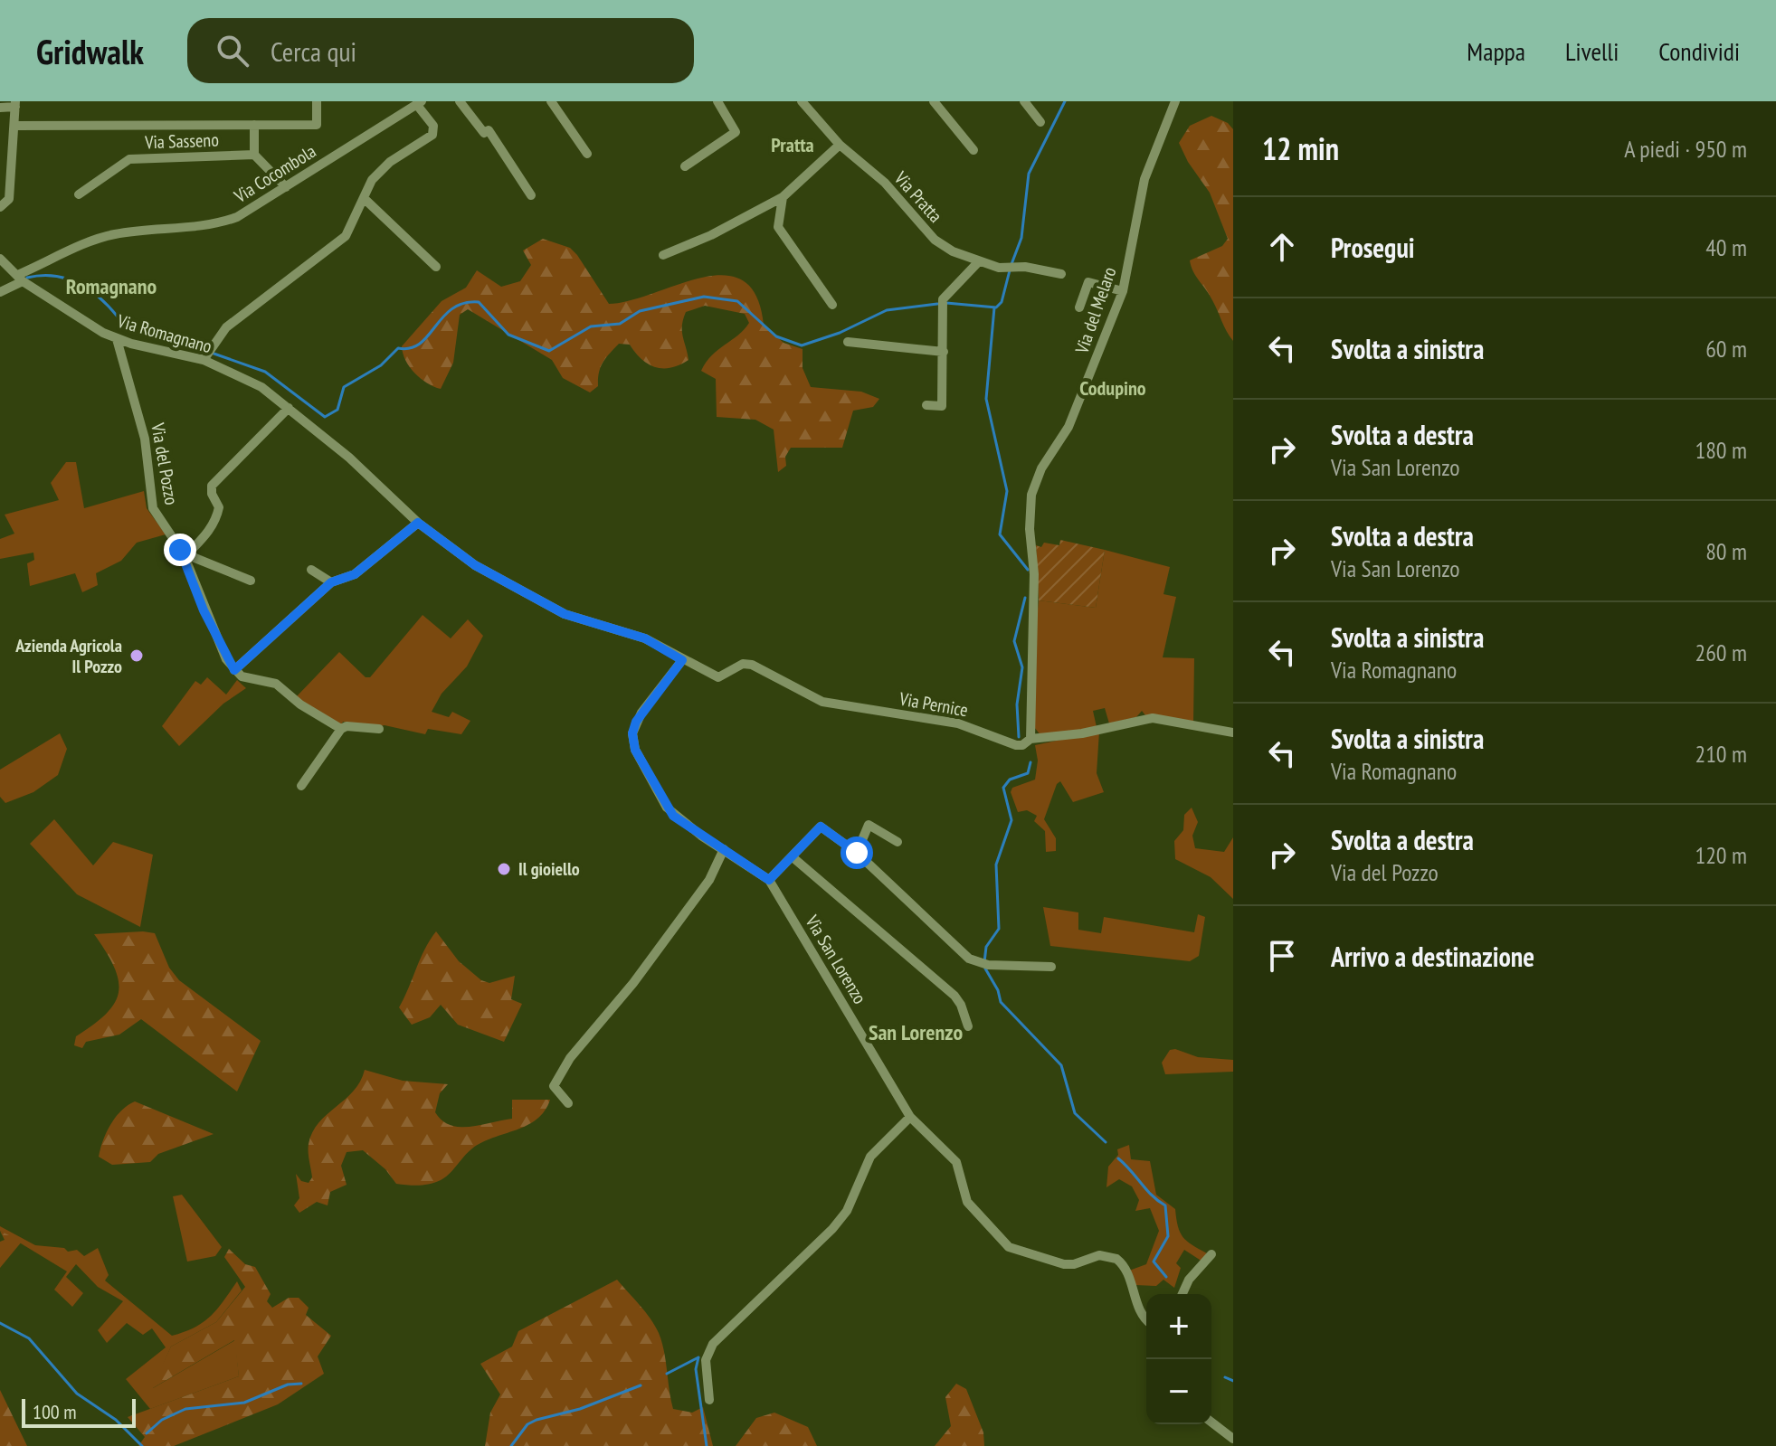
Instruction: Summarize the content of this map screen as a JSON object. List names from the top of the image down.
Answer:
{
  "streets": {
    "street": [
      "Via Sasseno",
      "Via Cocombola",
      "Via Pratta",
      "Via del Melaro",
      "Via Romagnano",
      "Via del Pozzo",
      "Via Pernice",
      "Via San Lorenzo"
    ]
  },
  "crossings": [
    ["Via Cocombola", "Via Romagnano"],
    ["Via del Melaro", "Via Pernice"],
    ["Via Romagnano", "Via del Pozzo"],
    ["Via Romagnano", "Via Pernice"],
    ["Via Romagnano", "Via San Lorenzo"],
    ["Via Pernice", "Via San Lorenzo"]
  ],
  "districts": [
    "Pratta",
    "Romagnano",
    "Codupino",
    "San Lorenzo"
  ],
  "places": ["Azienda Agricola Il Pozzo", "Il gioiello"],
  "scale_bar": "100 m",
  "page": {
    "header": "Gridwalk",
    "search": "Cerca qui",
    "nav": ["Mappa", "Livelli", "Condividi"],
    "heading": ["12 min", "A piedi · 950 m"],
    "list": [
      ["Prosegui", "40 m"],
      ["Svolta a sinistra", "60 m"],
      ["Svolta a destra", "Via San Lorenzo", "180 m"],
      ["Svolta a destra", "Via San Lorenzo", "80 m"],
      ["Svolta a sinistra", "Via Romagnano", "260 m"],
      ["Svolta a sinistra", "Via Romagnano", "210 m"],
      ["Svolta a destra", "Via del Pozzo", "120 m"],
      "Arrivo a destinazione"
    ],
    "map_buttons": ["+", "−"],
    "scale": "100 m"
  }
}
